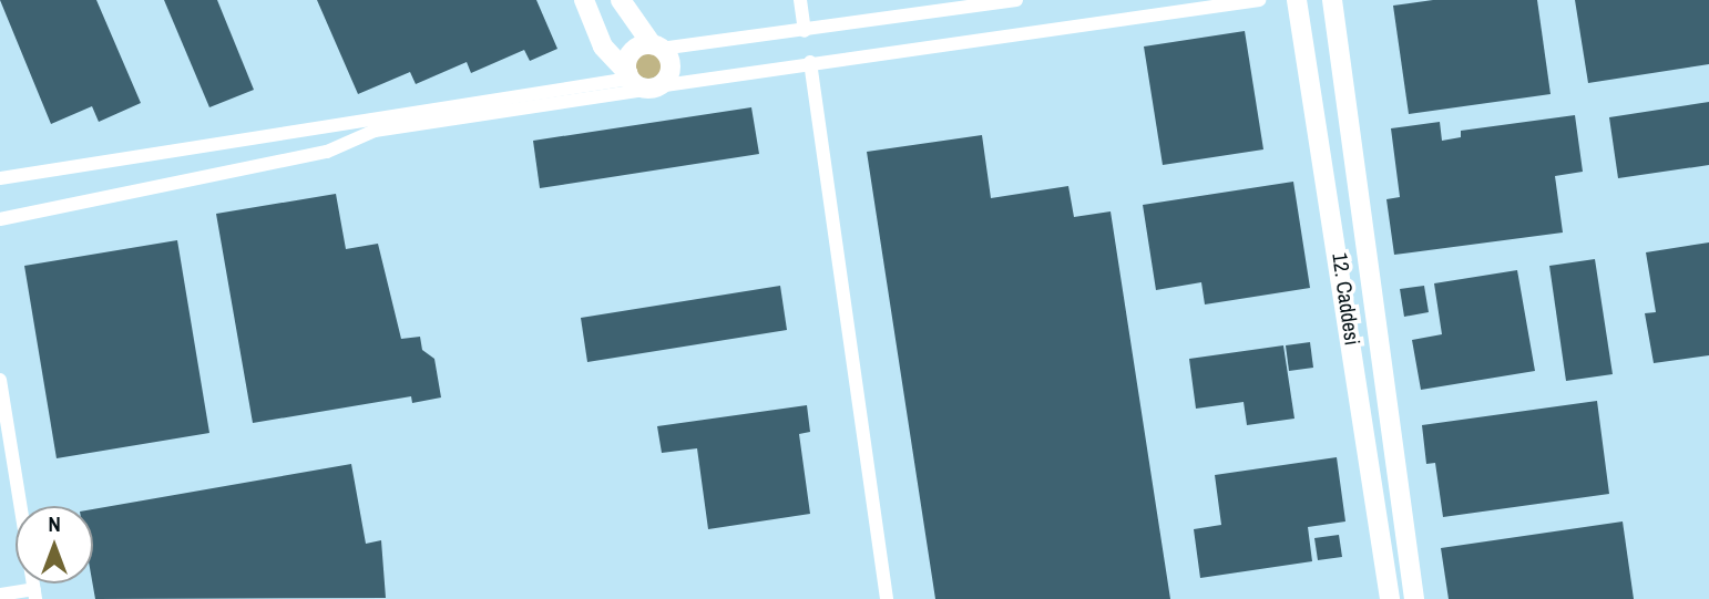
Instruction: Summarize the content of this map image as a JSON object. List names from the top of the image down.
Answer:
{
  "streets": {
    "street": ["12. Caddesi"]
  },
  "north": "top"
}
